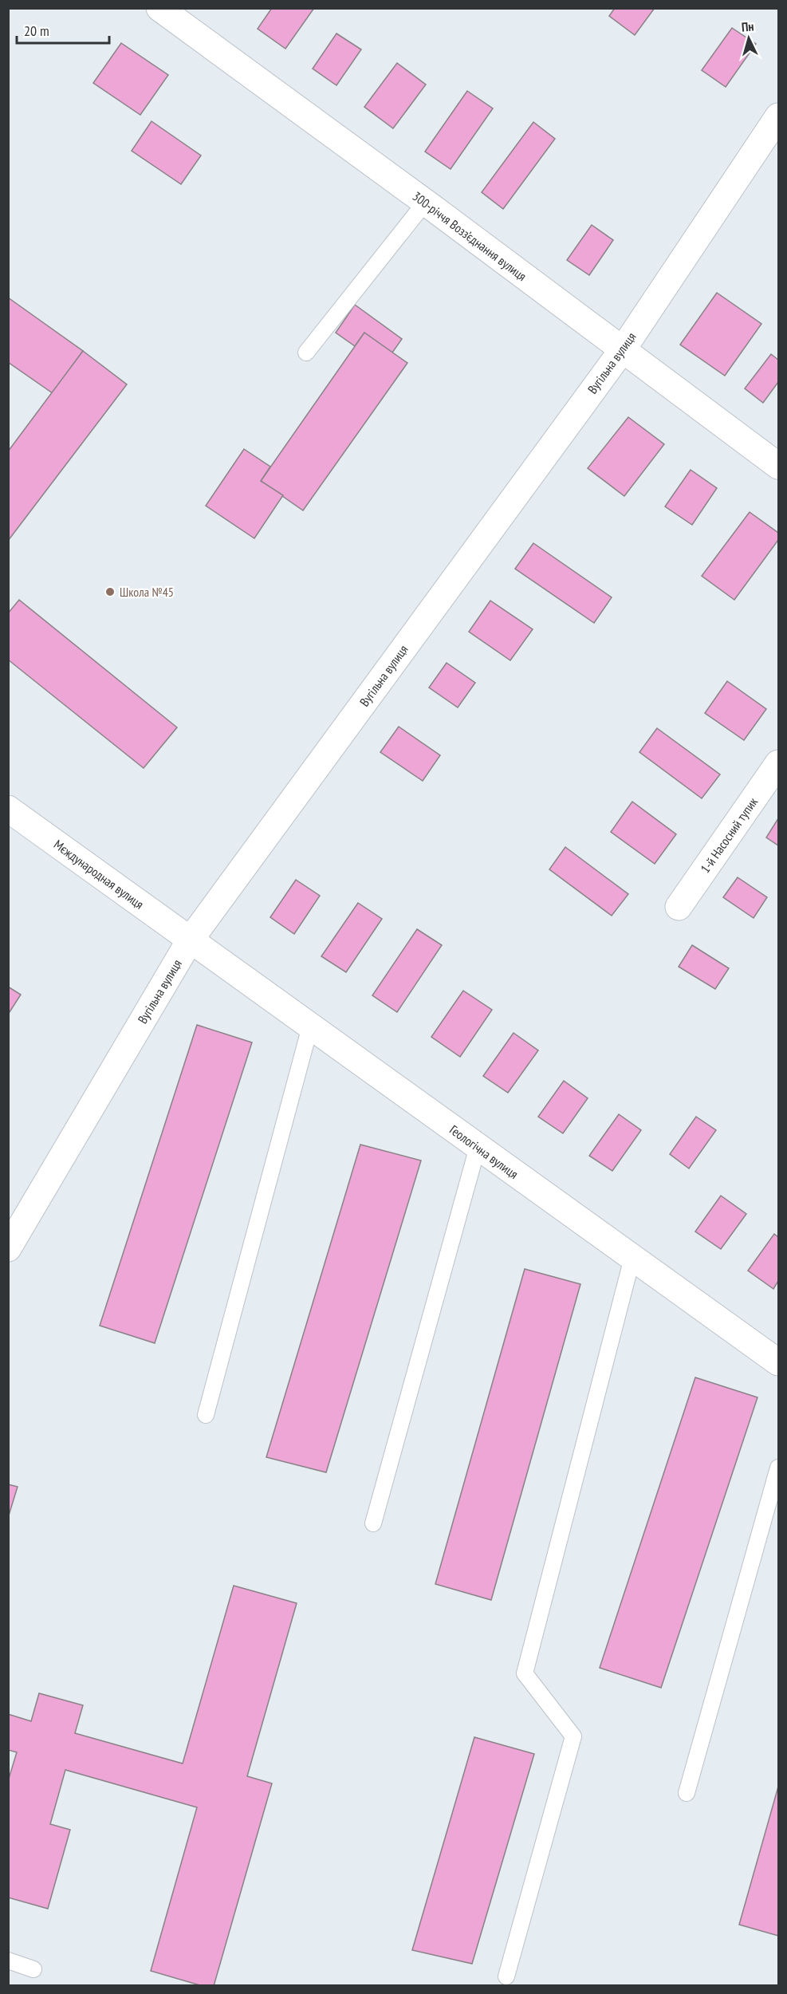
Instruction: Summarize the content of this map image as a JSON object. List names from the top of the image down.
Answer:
{
  "streets": {
    "street": [
      "300-річчя Возз’єднання вулиця",
      "Вугільна вулиця",
      "1-й Насосний тупик",
      "Мєждународная вулиця",
      "Геологічна вулиця"
    ]
  },
  "crossings": [
    ["300-річчя Возз’єднання вулиця", "Вугільна вулиця"],
    ["Вугільна вулиця", "Мєждународная вулиця"],
    ["Вугільна вулиця", "Геологічна вулиця"],
    ["Мєждународная вулиця", "Геологічна вулиця"]
  ],
  "places": ["Школа №45"],
  "scale_bar": "20 m",
  "north": "top"
}
